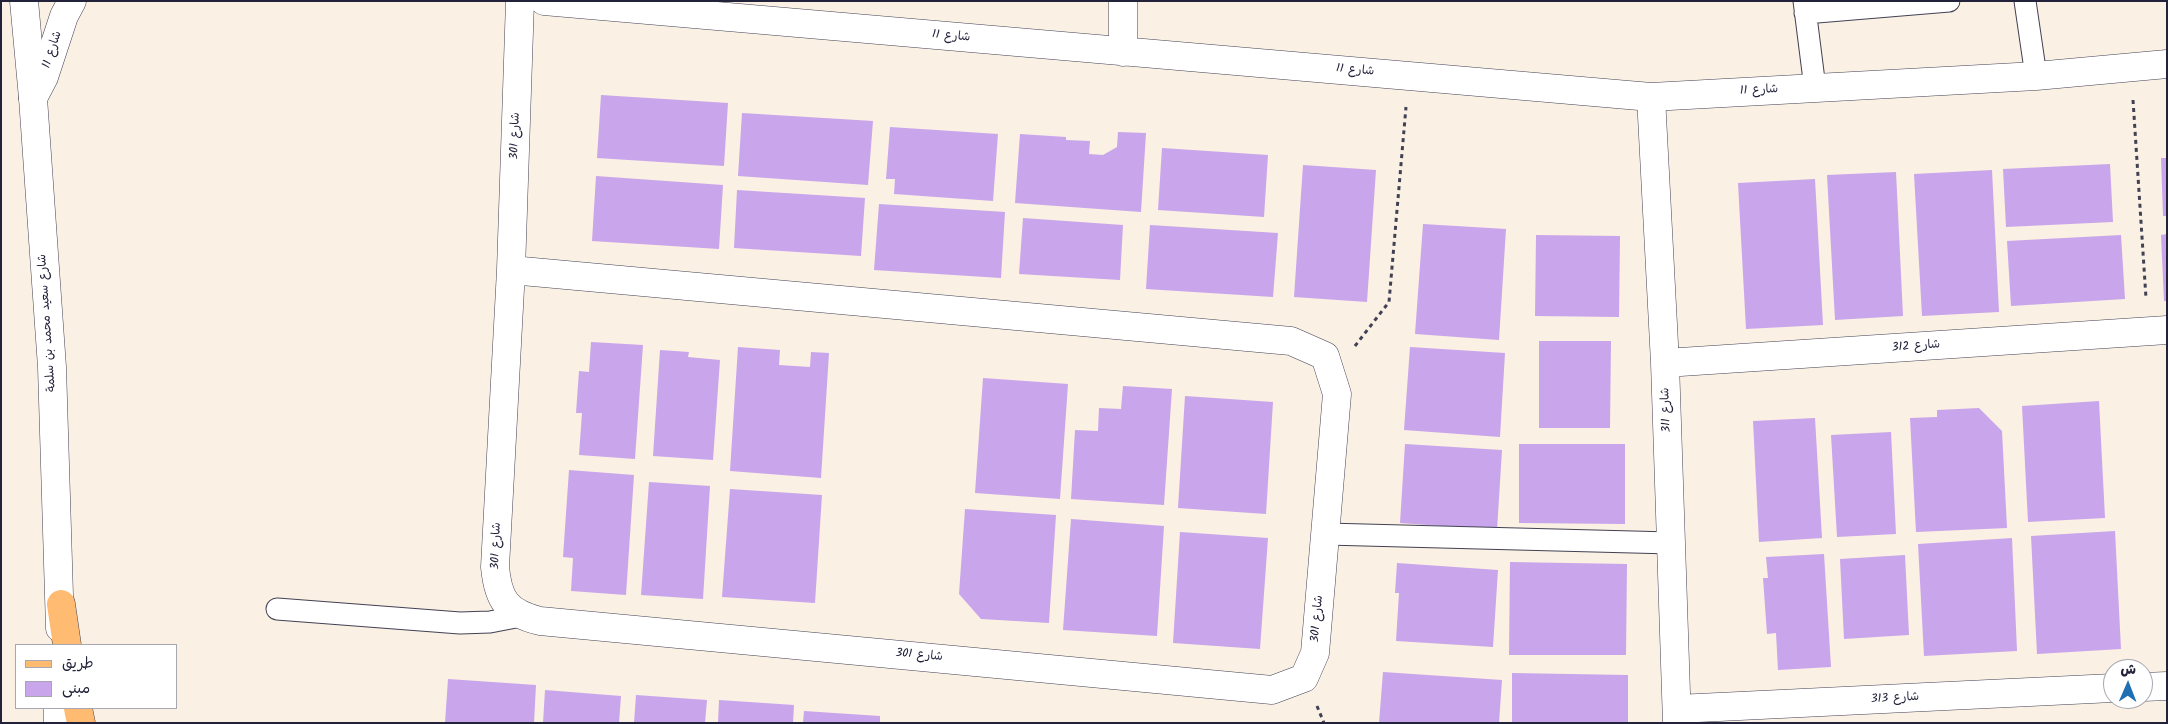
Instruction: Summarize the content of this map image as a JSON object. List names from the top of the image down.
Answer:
{
  "streets": {
    "street": [
      "شارع 11",
      "شارع 301",
      "شارع سعيد محمد بن سلمة",
      "شارع 312",
      "شارع 311",
      "شارع 313"
    ]
  },
  "crossings": [
    ["شارع 11", "شارع سعيد محمد بن سلمة"],
    ["شارع 11", "شارع 311"],
    ["شارع 312", "شارع 311"],
    ["شارع 311", "شارع 313"]
  ],
  "legend": ["طريق", "مبنى"],
  "north": "top"
}
